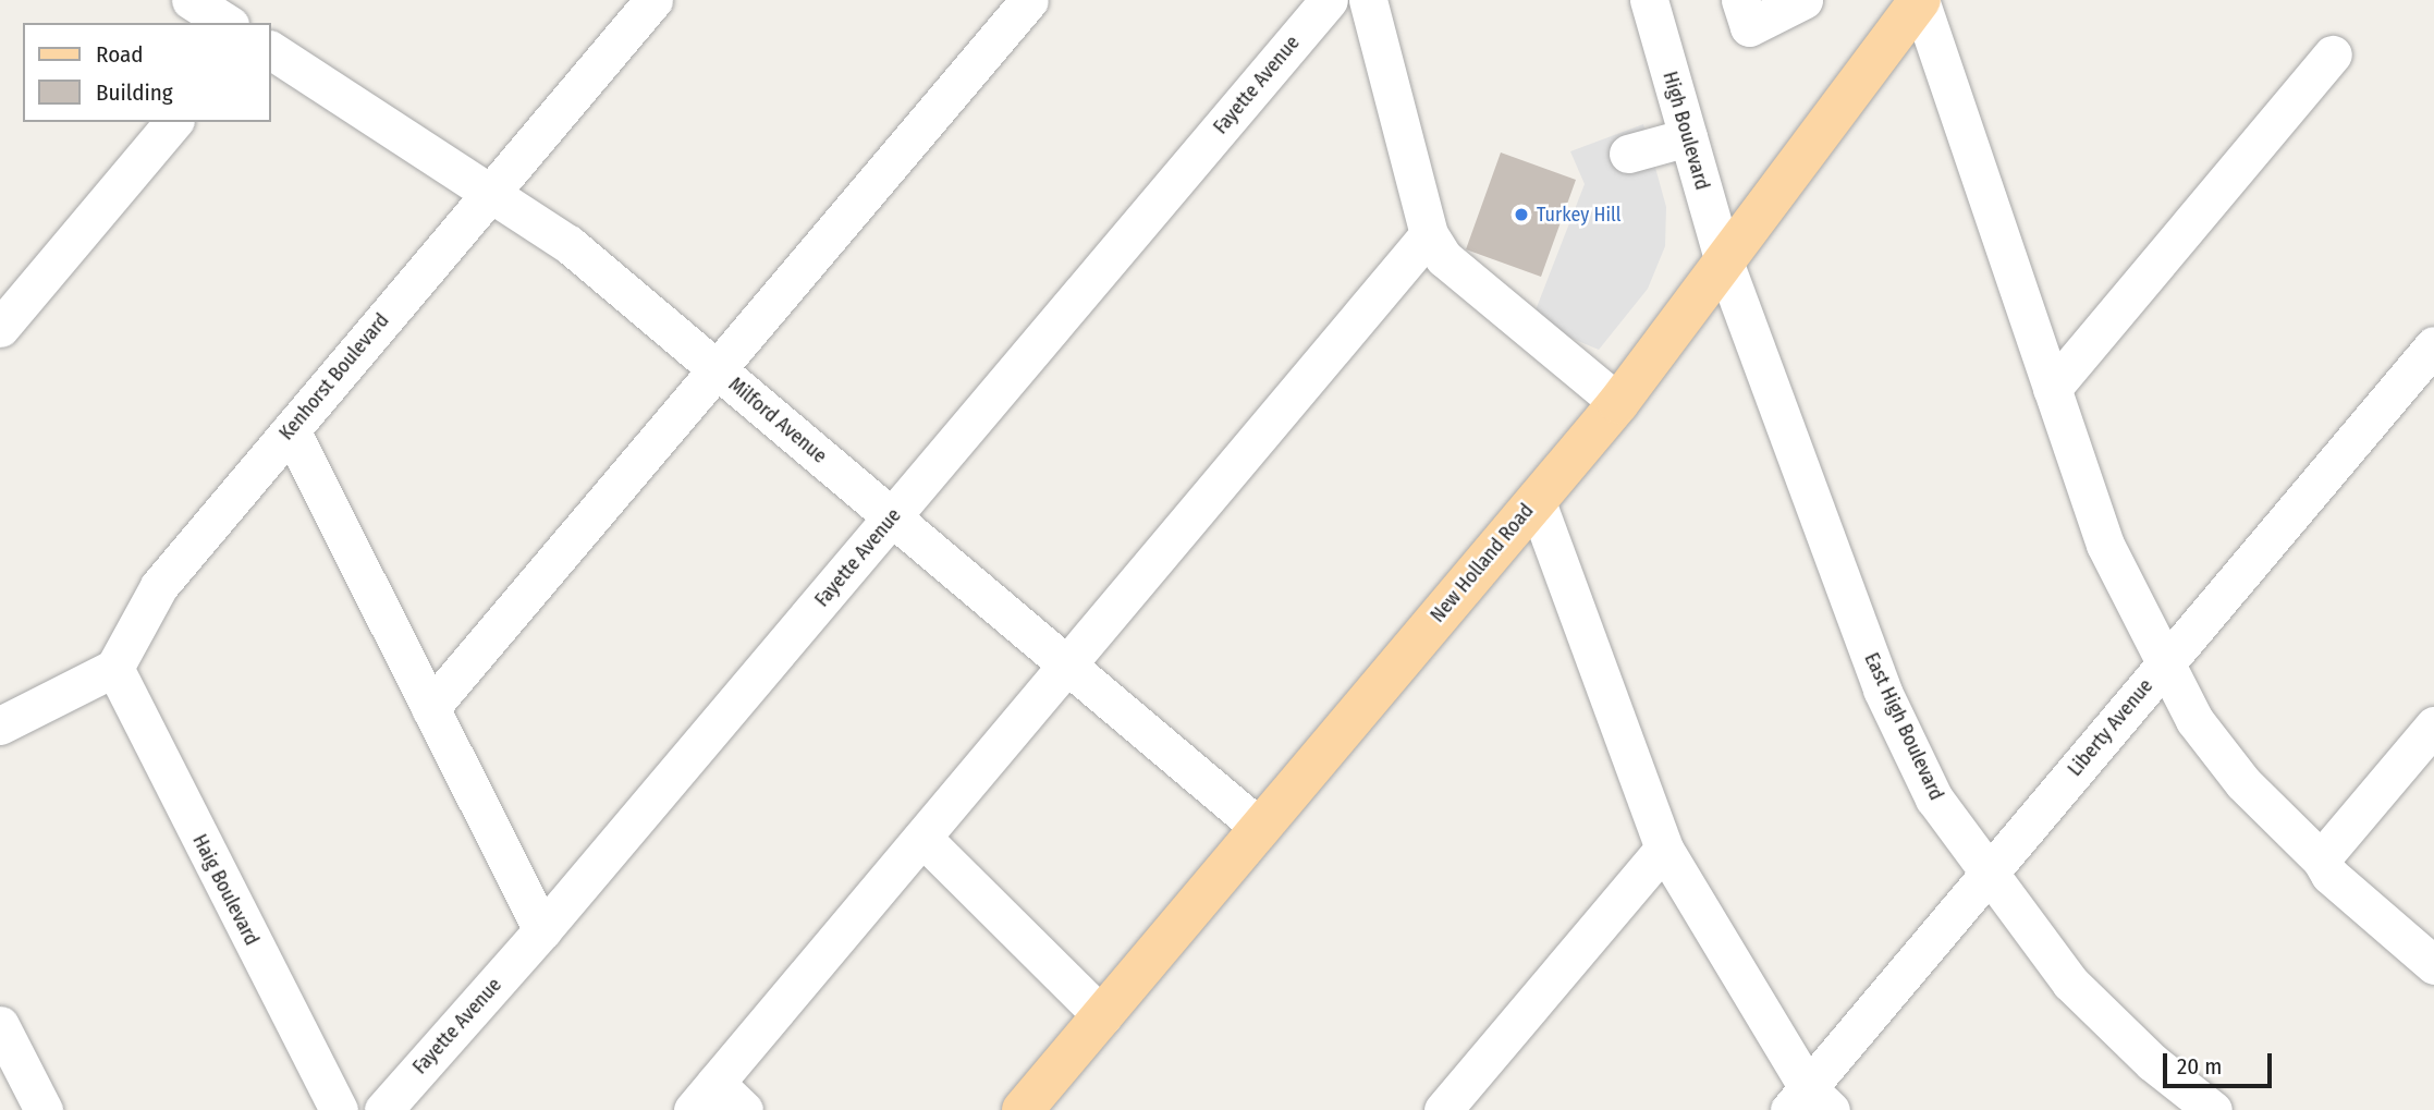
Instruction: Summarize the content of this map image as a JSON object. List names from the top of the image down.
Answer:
{
  "streets": {
    "main road": ["New Holland Road"],
    "street": [
      "Fayette Avenue",
      "High Boulevard",
      "Kenhorst Boulevard",
      "Milford Avenue",
      "East High Boulevard",
      "Liberty Avenue",
      "Haig Boulevard"
    ]
  },
  "crossings": [
    ["Fayette Avenue", "Milford Avenue"],
    ["High Boulevard", "New Holland Road"],
    ["High Boulevard", "East High Boulevard"],
    ["Kenhorst Boulevard", "Milford Avenue"],
    ["Kenhorst Boulevard", "Haig Boulevard"],
    ["Milford Avenue", "New Holland Road"],
    ["New Holland Road", "East High Boulevard"],
    ["East High Boulevard", "Liberty Avenue"]
  ],
  "places": ["Turkey Hill"],
  "legend": ["Road", "Building"],
  "scale_bar": "20 m"
}
